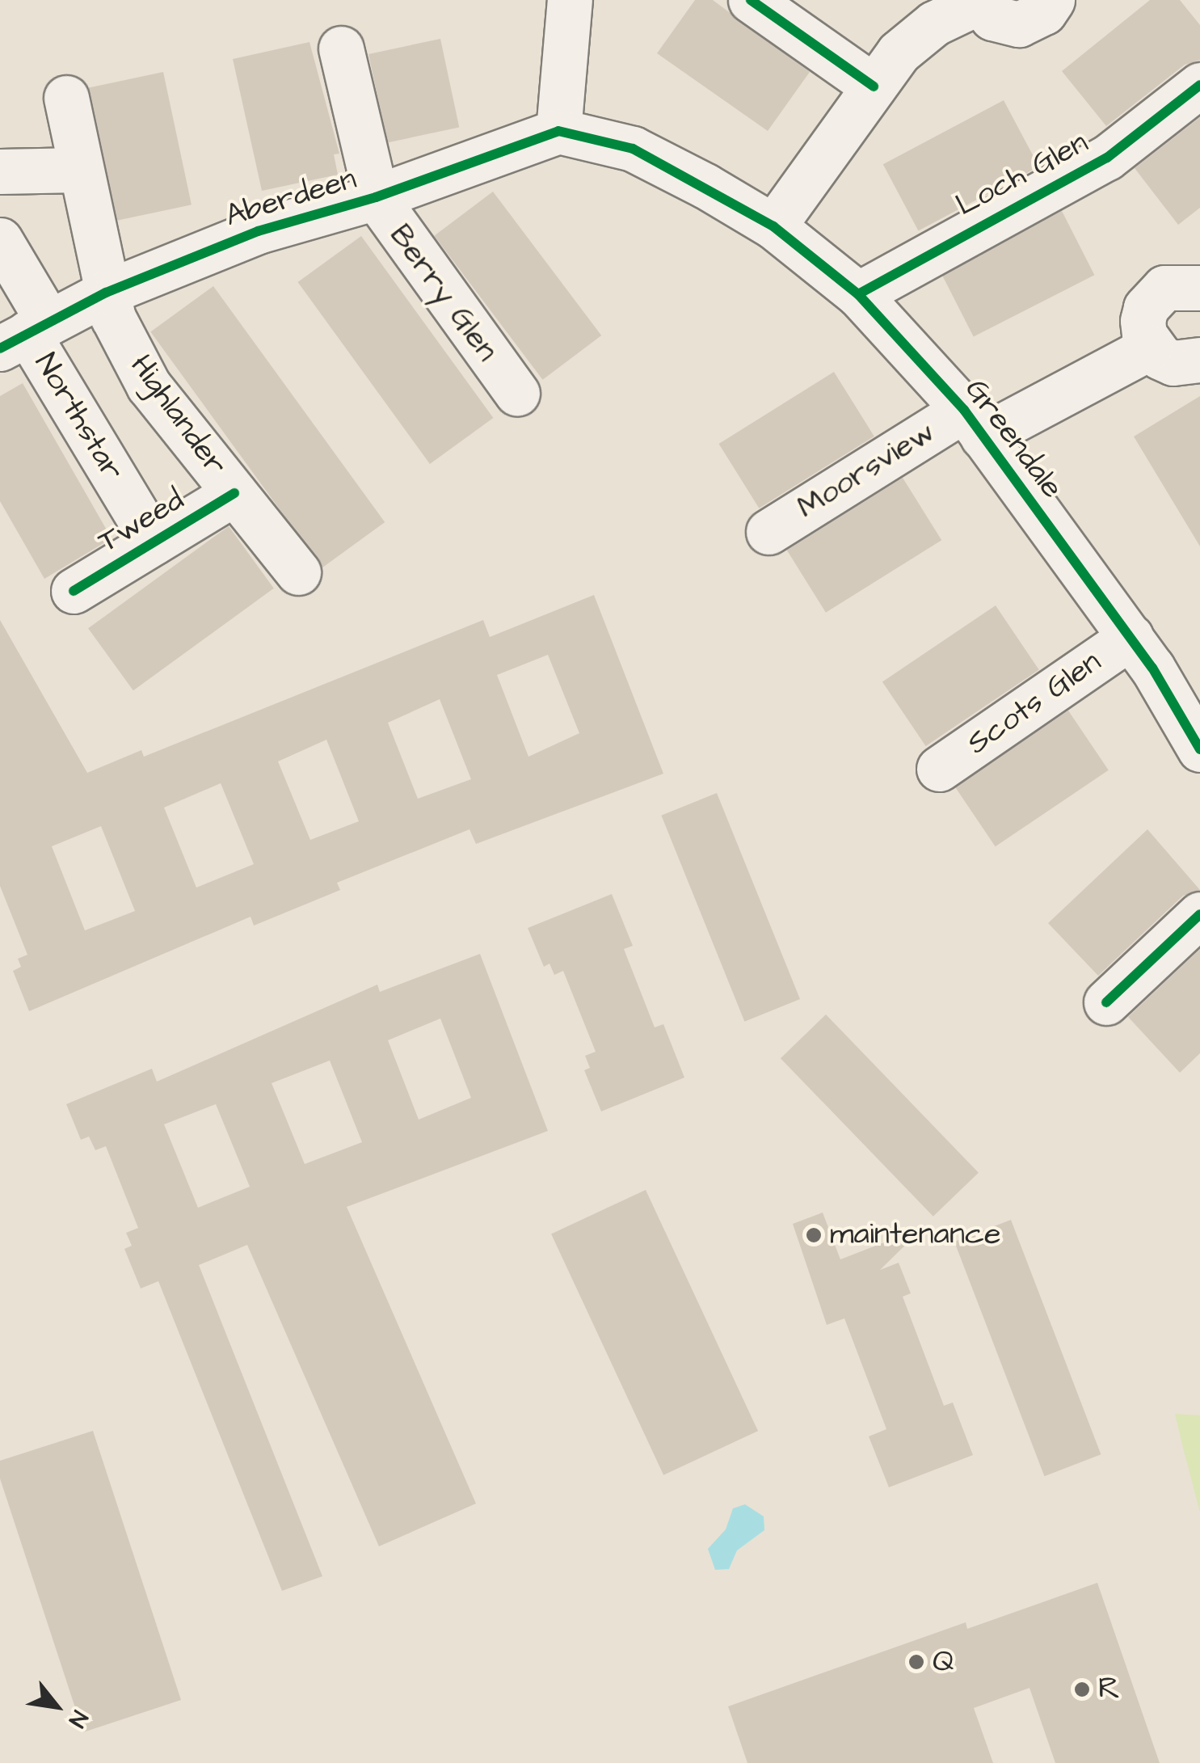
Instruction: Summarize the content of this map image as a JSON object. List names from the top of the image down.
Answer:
{
  "streets": {
    "street": [
      "Loch Glen",
      "Aberdeen",
      "Berry Glen",
      "Highlander",
      "Northstar",
      "Greendale",
      "Moorsview",
      "Tweed",
      "Scots Glen"
    ]
  },
  "crossings": [
    ["Loch Glen", "Greendale"],
    ["Aberdeen", "Berry Glen"],
    ["Aberdeen", "Highlander"],
    ["Aberdeen", "Northstar"],
    ["Aberdeen", "Greendale"],
    ["Highlander", "Tweed"],
    ["Northstar", "Tweed"],
    ["Greendale", "Moorsview"],
    ["Greendale", "Scots Glen"]
  ],
  "places": ["maintenance", "Q", "R"],
  "north": "bottom right"
}
